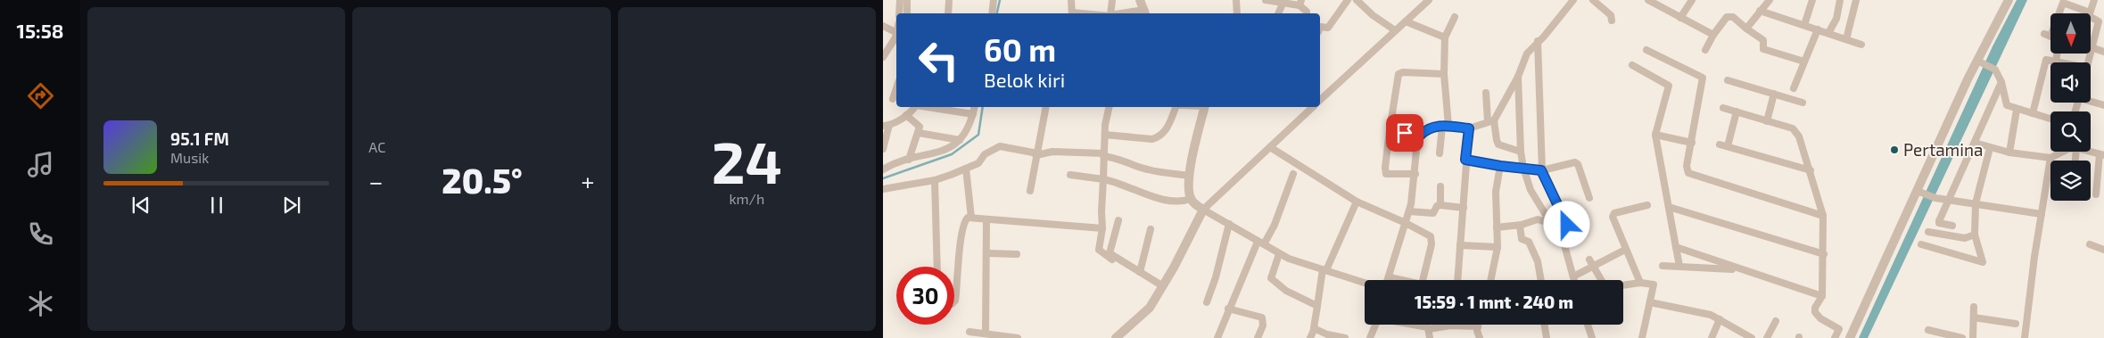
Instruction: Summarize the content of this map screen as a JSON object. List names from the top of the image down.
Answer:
{
  "places": ["Pertamina"],
  "north": "bottom",
  "page": {
    "tabs": "15:58",
    "tile": [
      "AC",
      ["24", "km/h"]
    ],
    "turn": ["60 m", "Belok kiri"],
    "song": ["95.1 FM", "Musik"],
    "heat": ["−", "20.5°", "+"],
    "limit": "30",
    "trip": "15:59 · 1 mnt · 240 m"
  }
}
